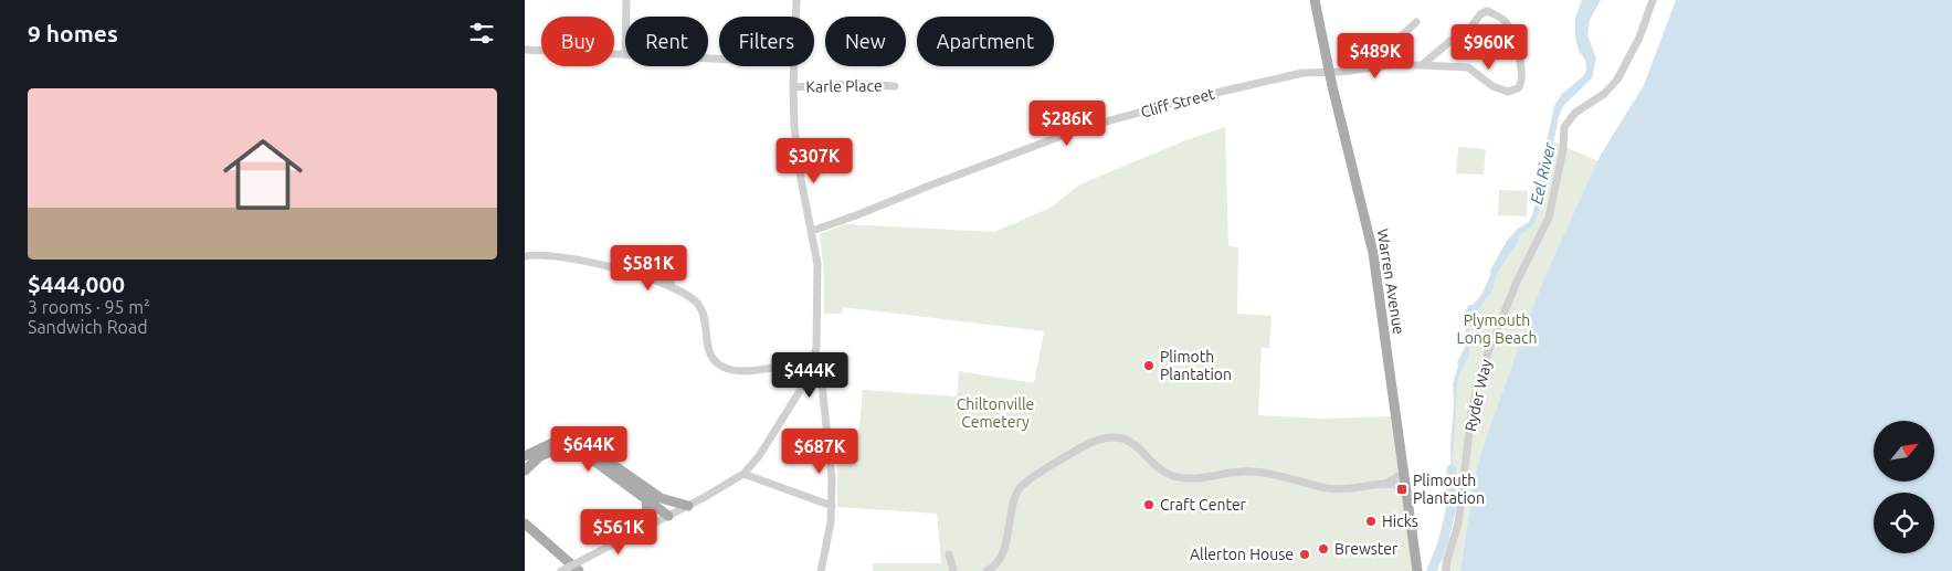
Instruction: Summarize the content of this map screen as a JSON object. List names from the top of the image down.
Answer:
{
  "streets": {
    "main road": ["Warren Avenue"],
    "street": ["Karle Place", "Cliff Street", "Ryder Way"]
  },
  "crossings": [
    ["Cliff Street", "Warren Avenue"]
  ],
  "water": ["Eel River"],
  "parks": ["Plymouth Long Beach", "Chiltonville Cemetery"],
  "places": {
    "other": [
      "Plimoth Plantation",
      "Craft Center",
      "Hicks",
      "Brewster",
      "Allerton House"
    ],
    "transit": ["Plimouth Plantation"]
  },
  "north": "top right",
  "page": {
    "heading": "9 homes",
    "chip": [
      "Buy",
      "Rent",
      "Filters",
      "New",
      "Apartment"
    ],
    "price": [
      "$960K",
      "$489K",
      "$286K",
      "$307K",
      "$581K",
      "$444K",
      "$644K",
      "$687K",
      "$561K"
    ],
    "list": [
      {
        "name": "$444,000",
        "note": "3 rooms · 95 m² · Sandwich Road"
      }
    ]
  }
}
